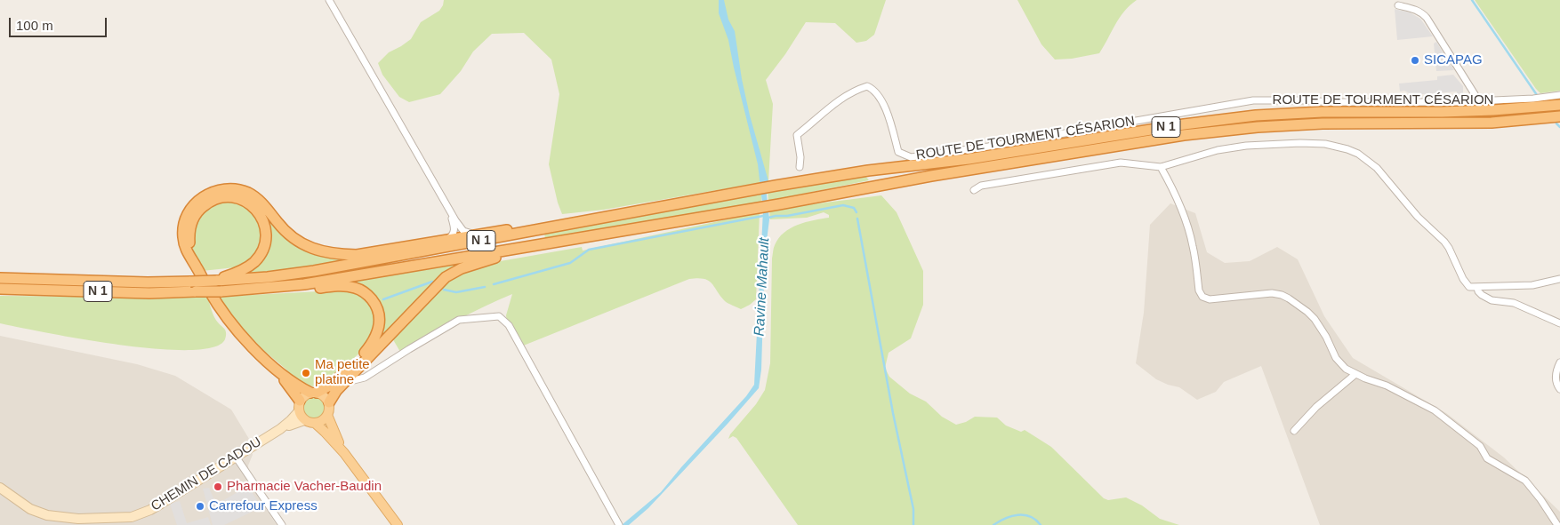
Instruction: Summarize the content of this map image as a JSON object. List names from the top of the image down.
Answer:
{
  "streets": {
    "highway": ["N 1"],
    "main road": ["CHEMIN DE CADOU"],
    "street": ["ROUTE DE TOURMENT CÉSARION"]
  },
  "water": ["Ravine Mahault"],
  "places": [
    "SICAPAG",
    "Ma petite platine",
    "Pharmacie Vacher-Baudin",
    "Carrefour Express"
  ],
  "scale_bar": "100 m"
}
